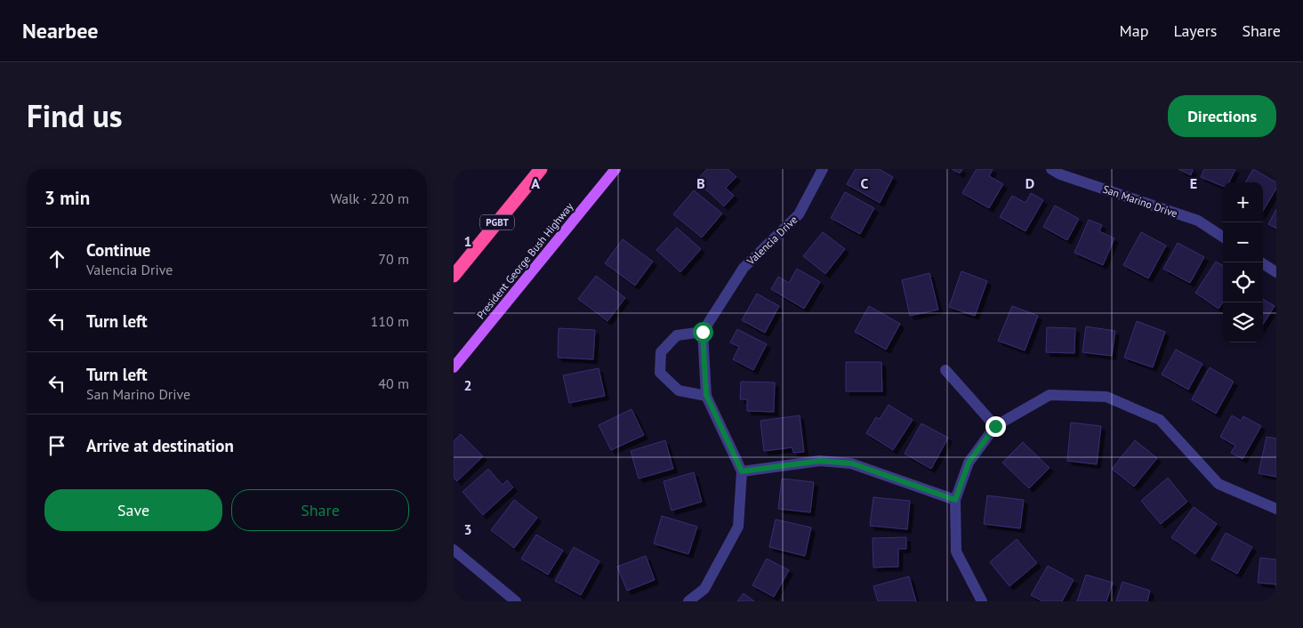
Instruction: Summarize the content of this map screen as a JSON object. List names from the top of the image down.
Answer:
{
  "streets": {
    "highway": ["PGBT"],
    "main road": ["President George Bush Highway"],
    "street": ["San Marino Drive", "Valencia Drive"]
  },
  "page": {
    "header": "Nearbee",
    "nav": ["Map", "Layers", "Share"],
    "title": "Find us",
    "buttons": [
      "Directions",
      ["Save", "Share"]
    ],
    "heading": ["3 min", "Walk · 220 m"],
    "map_buttons": ["+", "−"],
    "list": [
      ["Continue", "Valencia Drive", "70 m"],
      ["Turn left", "110 m"],
      ["Turn left", "San Marino Drive", "40 m"],
      "Arrive at destination"
    ]
  },
  "grid": {
    "columns": [
      "A",
      "B",
      "C",
      "D",
      "E"
    ],
    "rows": ["1", "2", "3"]
  }
}
